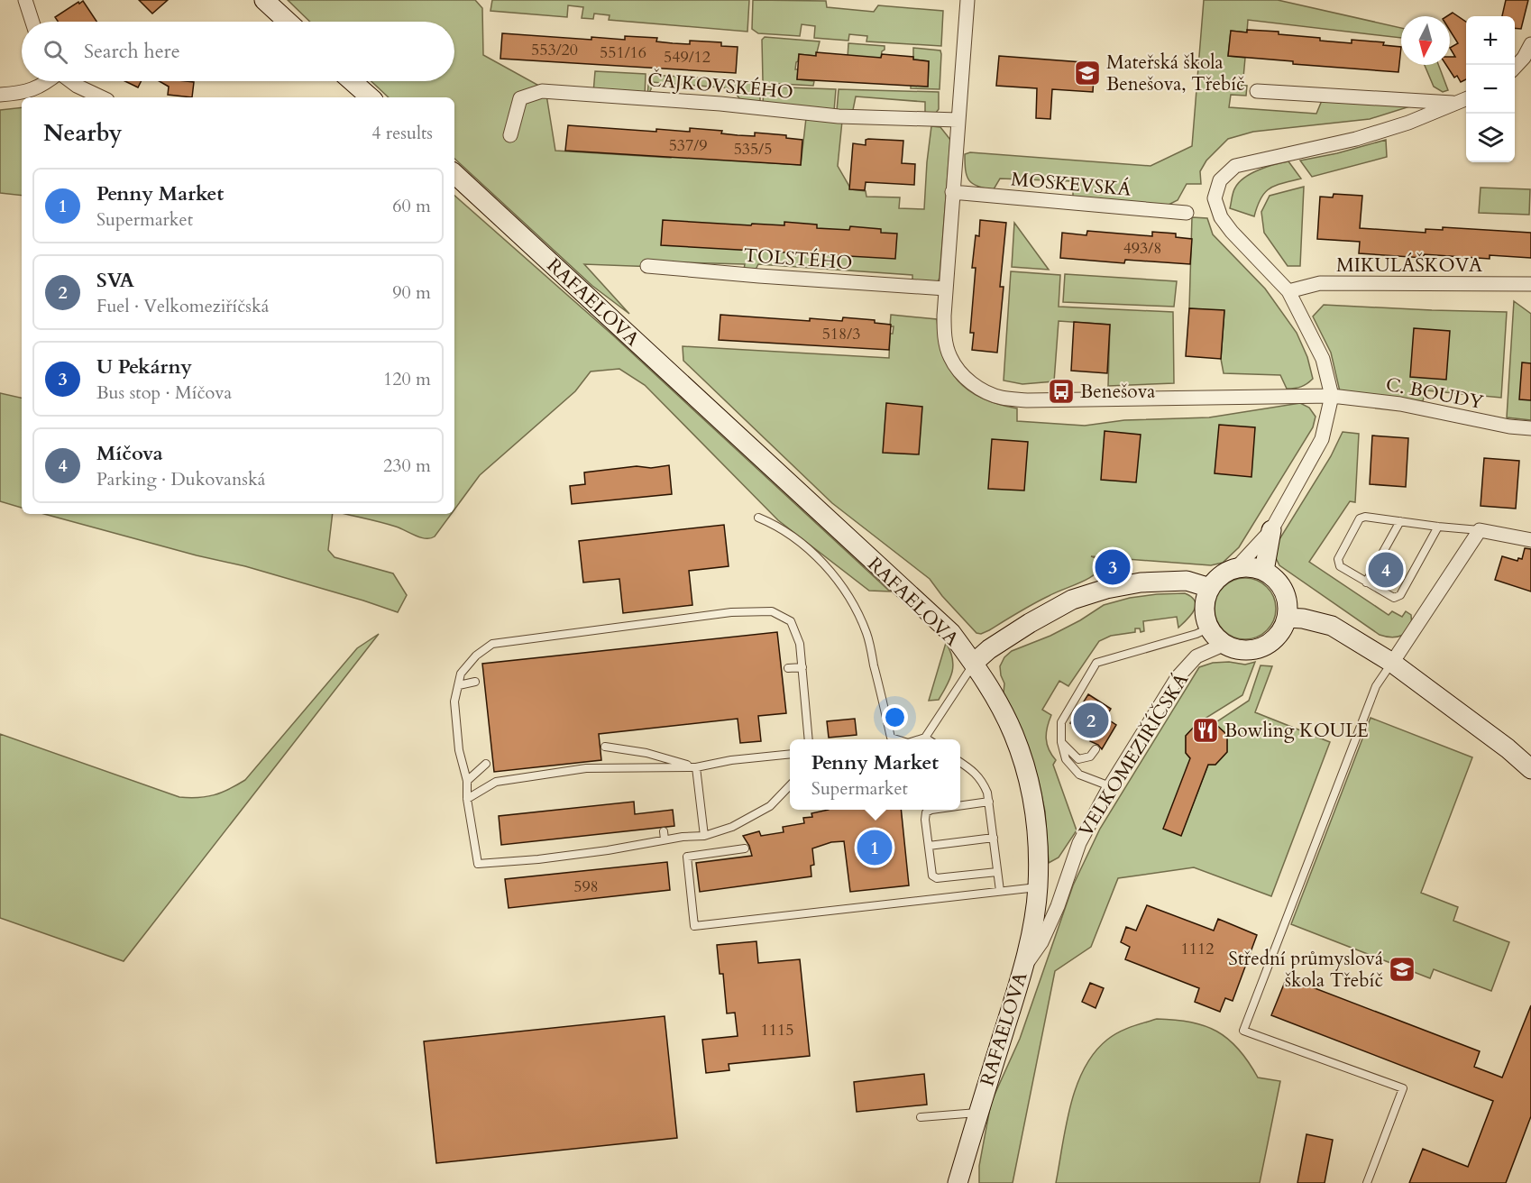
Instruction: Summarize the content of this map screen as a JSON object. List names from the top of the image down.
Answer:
{
  "streets": {
    "main road": ["RAFAELOVA"],
    "street": [
      "ČAJKOVSKÉHO",
      "MOSKEVSKÁ",
      "TOLSTÉHO",
      "MIKULÁŠKOVA",
      "C. BOUDY",
      "VELKOMEZIŘÍČSKÁ"
    ]
  },
  "crossings": [
    ["RAFAELOVA", "VELKOMEZIŘÍČSKÁ"]
  ],
  "places": {
    "school or university": ["Mateřská škola Benešova, Třebíč", "Střední průmyslová škola Třebíč"],
    "bus stop": ["Benešova"],
    "restaurant": ["Bowling KOULE"]
  },
  "house_numbers": [
    "553/20",
    "551/16",
    "549/12",
    "537/9",
    "535/5",
    "493/8",
    "518/3",
    "598",
    "1112",
    "1115"
  ],
  "north": "bottom",
  "page": {
    "map_buttons": ["+", "−"],
    "search": "Search here",
    "heading": ["Nearby", "4 results"],
    "list": [
      {
        "mark": "1",
        "name": "Penny Market",
        "note": "Supermarket",
        "value": "60 m"
      },
      {
        "mark": "2",
        "name": "SVA",
        "note": "Fuel · Velkomeziříčská",
        "value": "90 m"
      },
      {
        "mark": "3",
        "name": "U Pekárny",
        "note": "Bus stop · Míčova",
        "value": "120 m"
      },
      {
        "mark": "4",
        "name": "Míčova",
        "note": "Parking · Dukovanská",
        "value": "230 m"
      }
    ],
    "pins": [
      "3",
      "4",
      "2",
      "1"
    ],
    "popup": ["Penny Market", "Supermarket"]
  }
}
